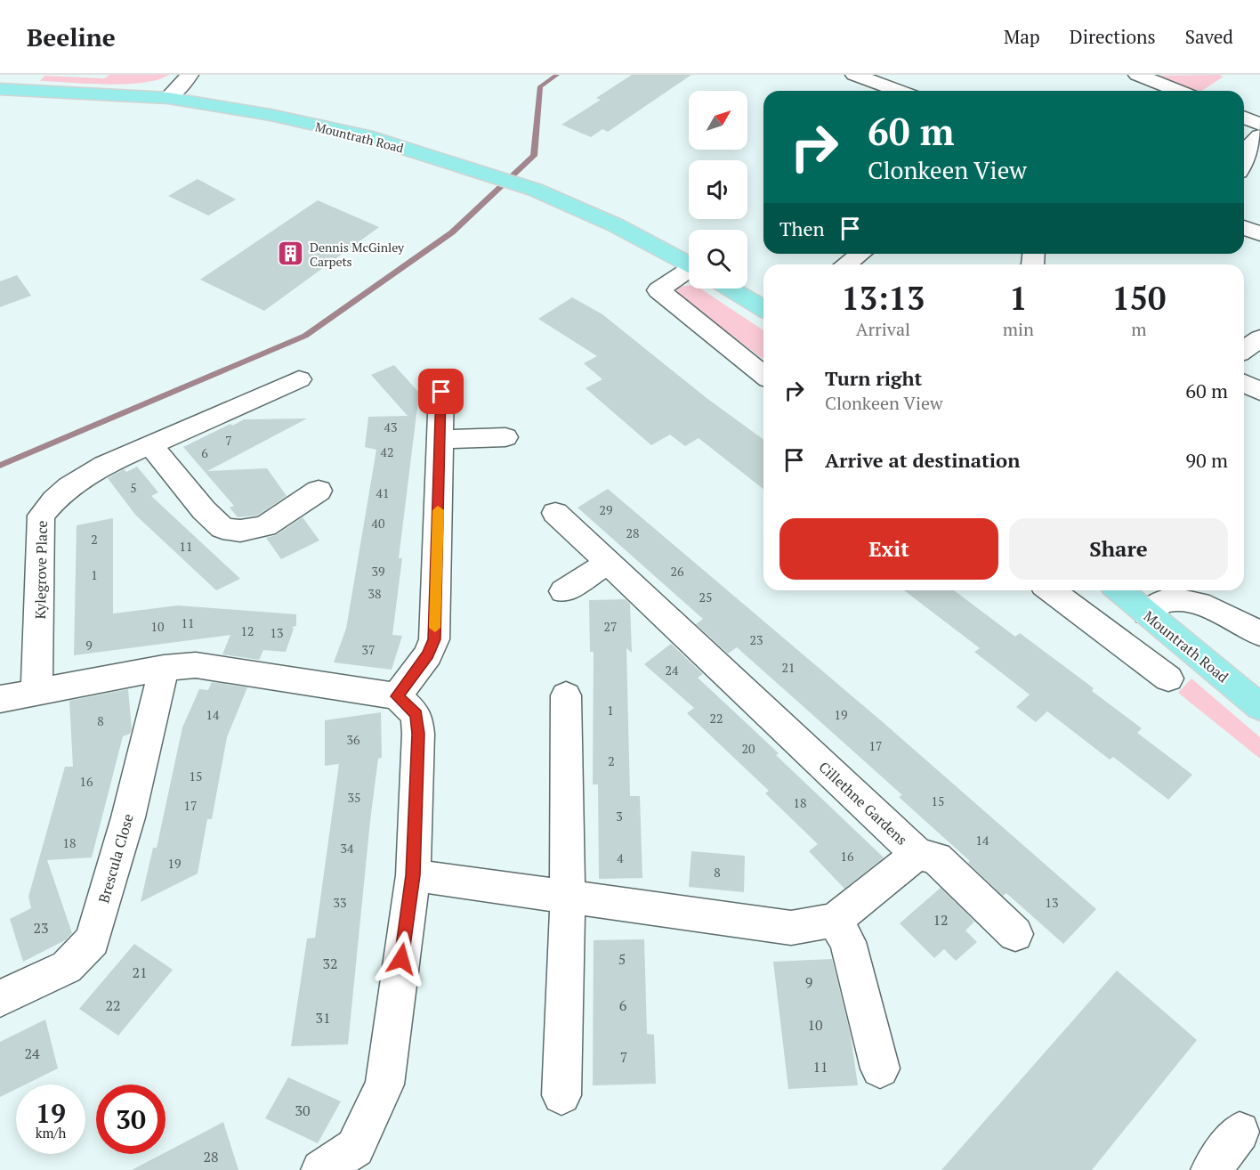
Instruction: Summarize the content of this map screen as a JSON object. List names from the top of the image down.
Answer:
{
  "streets": {
    "main road": ["Mountrath Road"],
    "street": ["Kylegrove Place", "Cillethne Gardens", "Brescula Close"]
  },
  "places": {
    "building": ["Dennis McGinley Carpets"]
  },
  "house_numbers": [
    "43",
    "7",
    "42",
    "6",
    "5",
    "41",
    "29",
    "40",
    "28",
    "2",
    "11",
    "39",
    "26",
    "1",
    "38",
    "25",
    "11",
    "10",
    "27",
    "12",
    "13",
    "23",
    "9",
    "37",
    "21",
    "24",
    "1",
    "14",
    "19",
    "22",
    "8",
    "36",
    "17",
    "20",
    "2",
    "15",
    "16",
    "35",
    "15",
    "18",
    "17",
    "3",
    "14",
    "18",
    "34",
    "16",
    "4",
    "19",
    "8",
    "33",
    "13",
    "12",
    "23",
    "5",
    "32",
    "21",
    "9",
    "22",
    "6",
    "31",
    "10",
    "24",
    "7",
    "11",
    "30",
    "28"
  ],
  "north": "top right",
  "page": {
    "header": "Beeline",
    "nav": ["Map", "Directions", "Saved"],
    "turn": ["60 m", "Clonkeen View"],
    "then": "Then",
    "eta": [
      "13:13",
      "Arrival",
      "1",
      "min",
      "150",
      "m"
    ],
    "list": [
      {
        "name": "Turn right",
        "note": "Clonkeen View",
        "value": "60 m"
      },
      {
        "name": "Arrive at destination",
        "value": "90 m"
      }
    ],
    "buttons": ["Exit", "Share"],
    "speed": "19 km/h",
    "limit": "30"
  }
}
